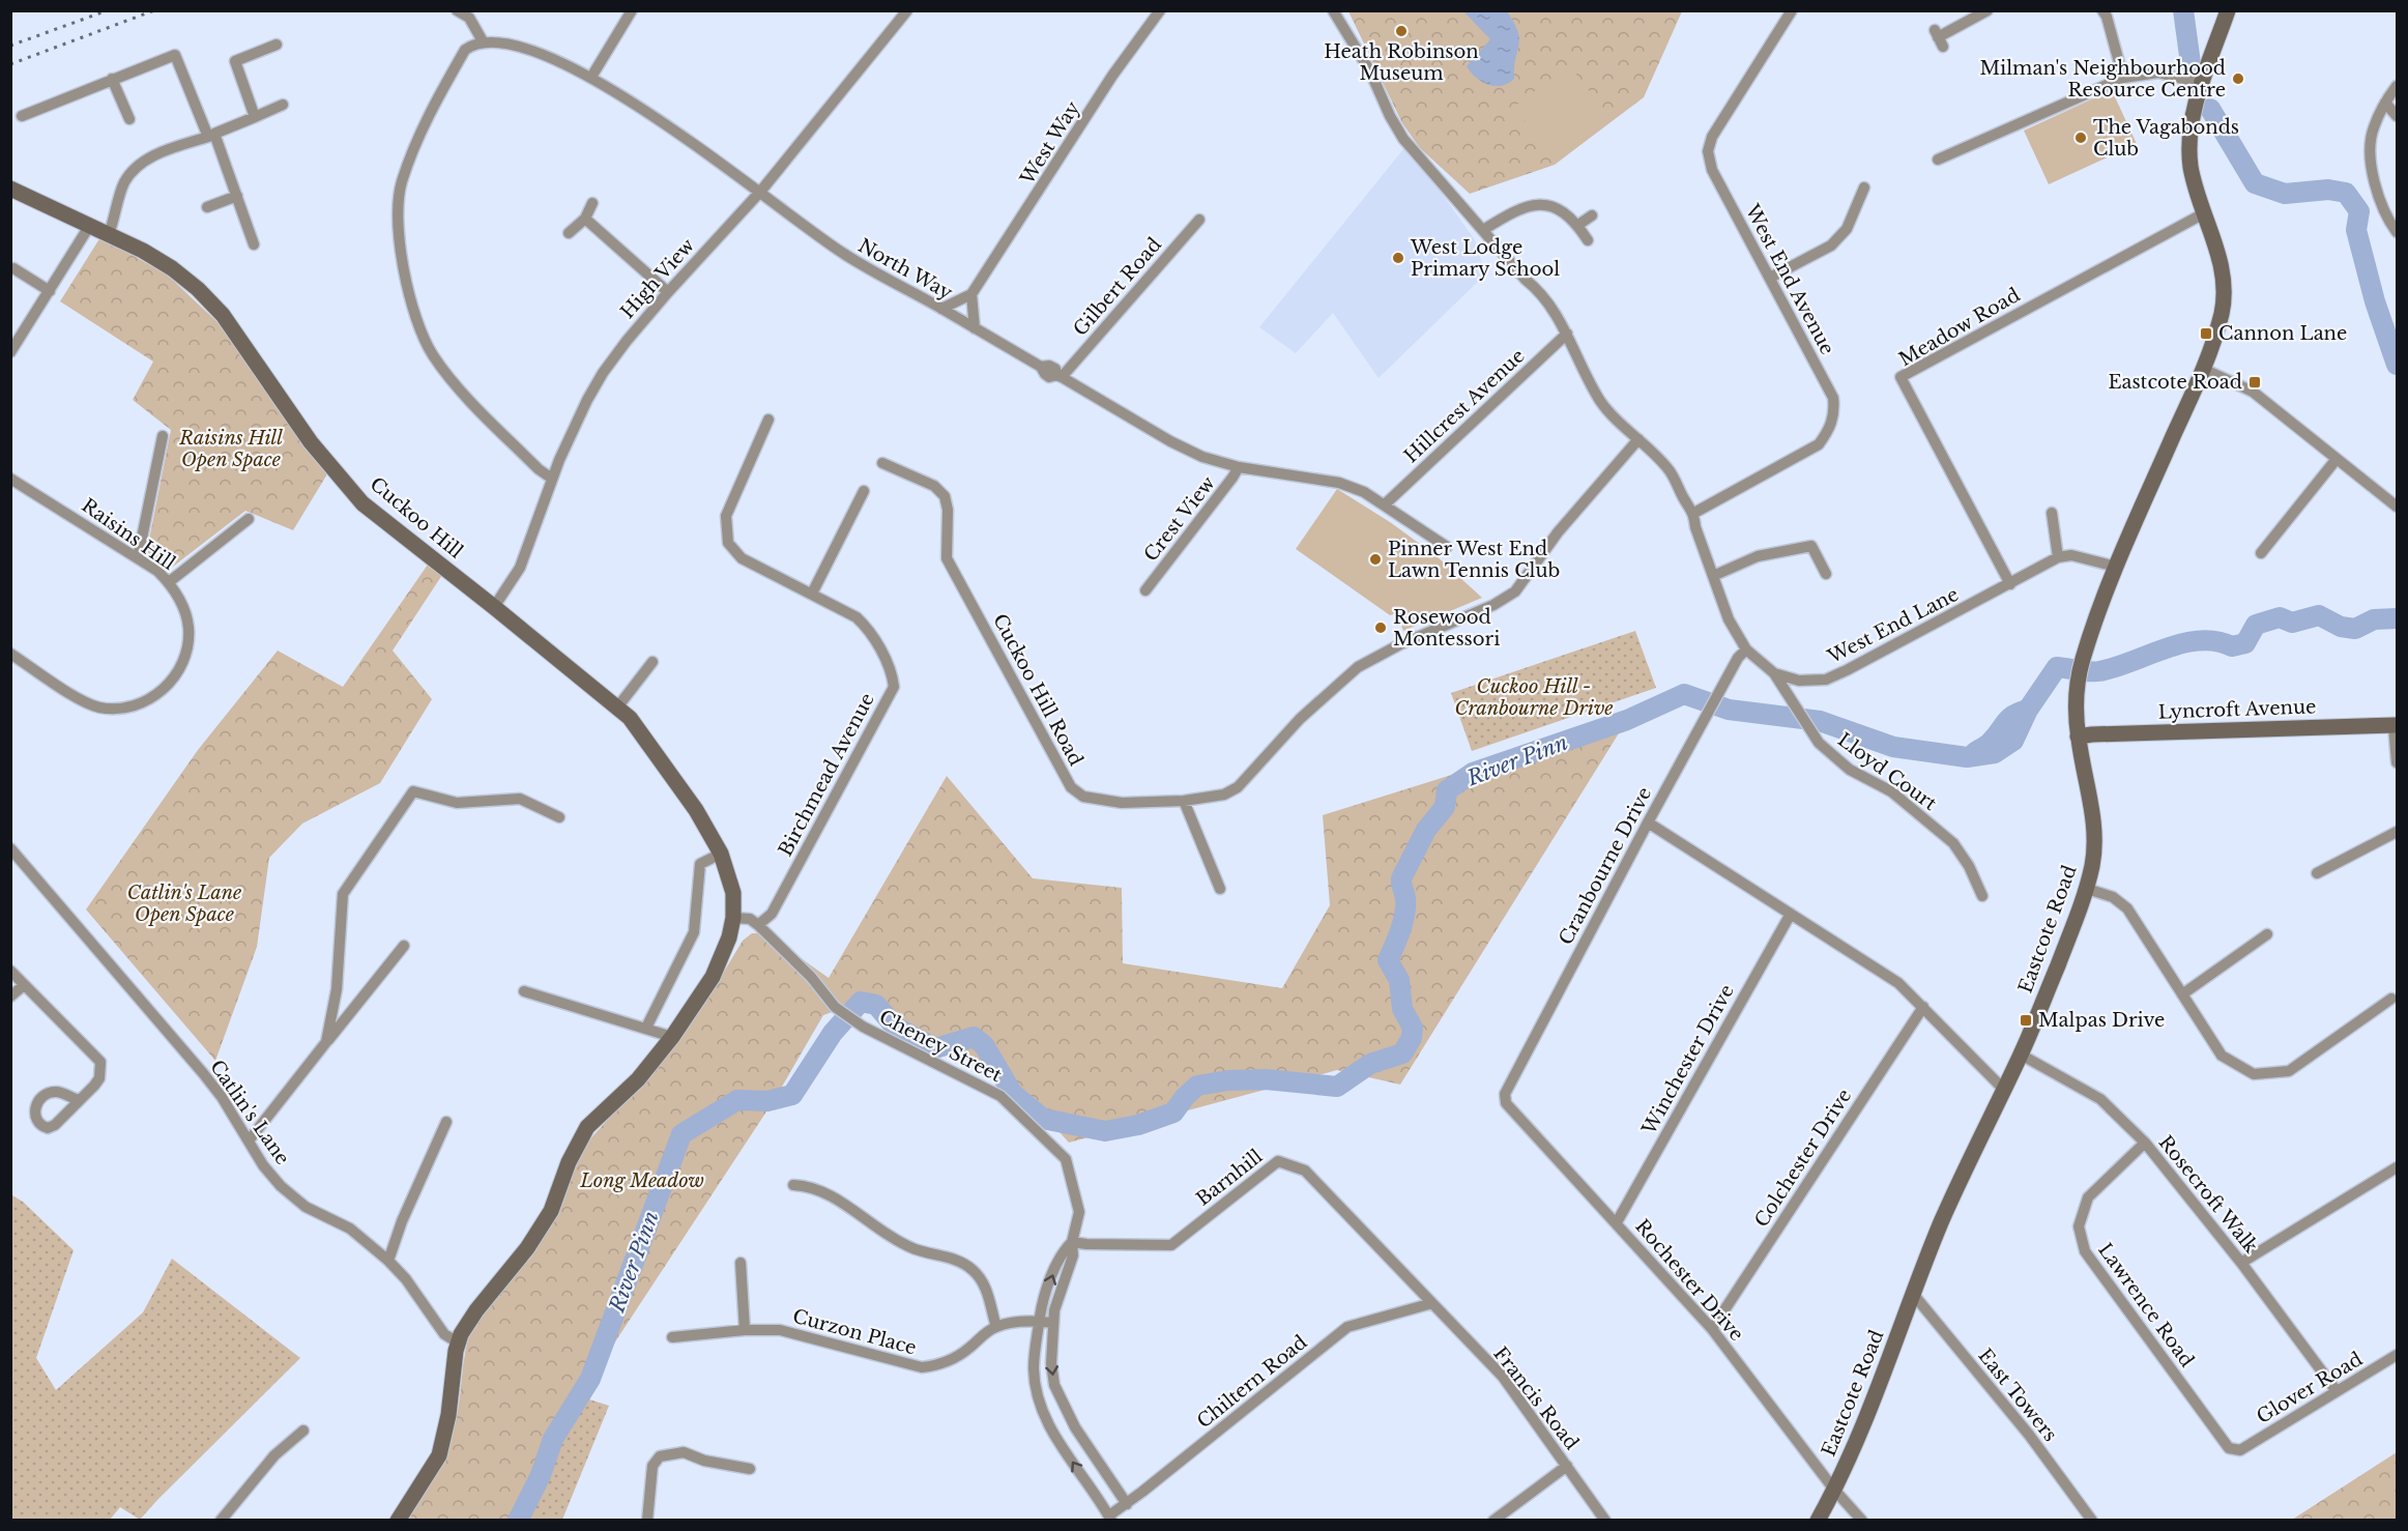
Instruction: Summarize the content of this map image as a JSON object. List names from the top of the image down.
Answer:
{
  "streets": {
    "street": [
      "West Way",
      "North Way",
      "High View",
      "West End Avenue",
      "Gilbert Road",
      "Meadow Road",
      "Hillcrest Avenue",
      "Cuckoo Hill",
      "Crest View",
      "Raisins Hill",
      "West End Lane",
      "Cuckoo Hill Road",
      "Lyncroft Avenue",
      "Lloyd Court",
      "Birchmead Avenue",
      "Cranbourne Drive",
      "Eastcote Road",
      "Cheney Street",
      "Winchester Drive",
      "Catlin's Lane",
      "Colchester Drive",
      "Barnhill",
      "Rosecroft Walk",
      "Rochester Drive",
      "Lawrence Road",
      "Curzon Place",
      "Chiltern Road",
      "Glover Road",
      "East Towers",
      "Francis Road"
    ]
  },
  "crossings": [
    ["North Way", "High View"],
    ["North Way", "Gilbert Road"],
    ["High View", "Cuckoo Hill"],
    ["West End Avenue", "West End Lane"],
    ["Meadow Road", "West End Lane"],
    ["Meadow Road", "Eastcote Road"],
    ["Hillcrest Avenue", "West End Lane"],
    ["Cuckoo Hill", "Cheney Street"],
    ["Cuckoo Hill", "Catlin's Lane"],
    ["West End Lane", "Cuckoo Hill Road"],
    ["West End Lane", "Lloyd Court"],
    ["West End Lane", "Cranbourne Drive"],
    ["Lyncroft Avenue", "Eastcote Road"],
    ["Birchmead Avenue", "Cheney Street"],
    ["Cranbourne Drive", "Rochester Drive"],
    ["Eastcote Road", "Rosecroft Walk"],
    ["Eastcote Road", "Rochester Drive"],
    ["Eastcote Road", "East Towers"],
    ["Cheney Street", "Barnhill"],
    ["Cheney Street", "Curzon Place"],
    ["Cheney Street", "Chiltern Road"],
    ["Winchester Drive", "Rochester Drive"],
    ["Colchester Drive", "Rochester Drive"],
    ["Barnhill", "Chiltern Road"],
    ["Barnhill", "Francis Road"],
    ["Rosecroft Walk", "Lawrence Road"],
    ["Rosecroft Walk", "Glover Road"],
    ["Lawrence Road", "Glover Road"],
    ["Chiltern Road", "Francis Road"]
  ],
  "water": ["River Pinn"],
  "parks": [
    "Raisins Hill Open Space",
    "Cuckoo Hill - Cranbourne Drive",
    "Catlin's Lane Open Space",
    "Long Meadow"
  ],
  "places": {
    "other": [
      "Heath Robinson Museum",
      "Milman's Neighbourhood Resource Centre",
      "The Vagabonds Club",
      "West Lodge Primary School",
      "Pinner West End Lawn Tennis Club",
      "Rosewood Montessori"
    ],
    "transit": ["Cannon Lane", "Eastcote Road", "Malpas Drive"]
  }
}
